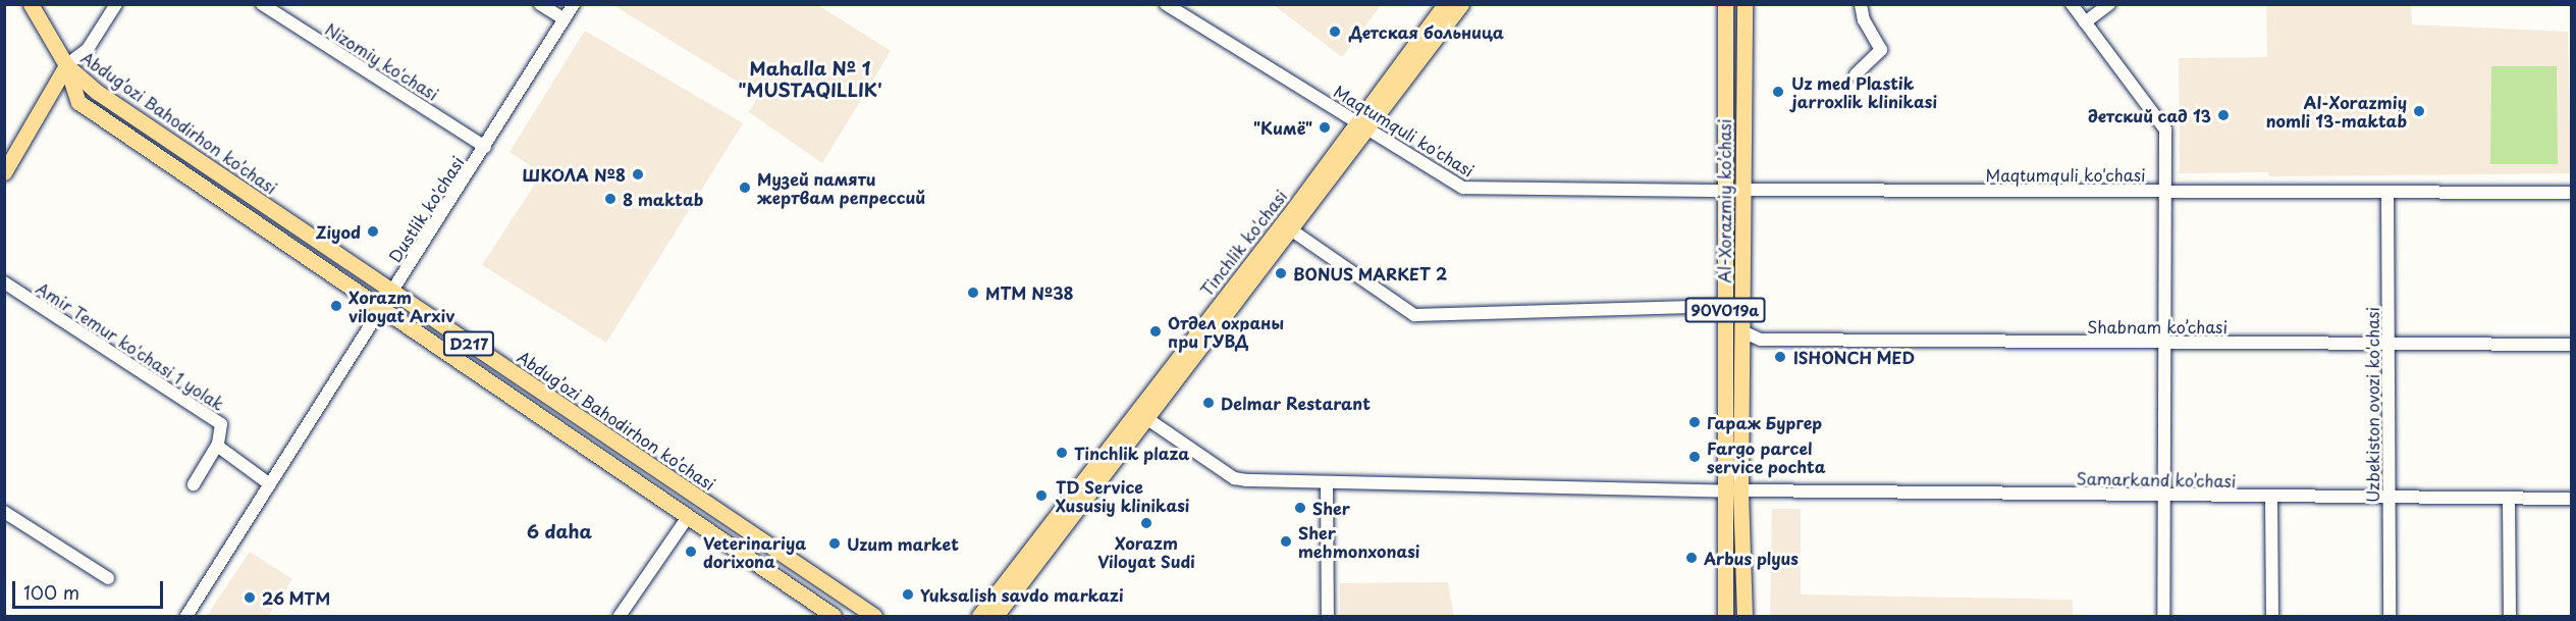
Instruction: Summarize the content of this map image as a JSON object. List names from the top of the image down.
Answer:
{
  "streets": {
    "main road": [
      "Abdug’ozi Bahodirhon ko’chasi",
      "Al-Xorazmiy ko’chasi",
      "Tinchlik ko'chasi",
      "90V019a",
      "D217"
    ],
    "street": [
      "Nizomiy ko'chasi",
      "Maqtumquli ko'chasi",
      "Dustlik ko'chasi",
      "Shabnam ko’chasi",
      "Amir Temur ko'chasi 1 yolak",
      "Uzbekiston ovozi ko'chasi",
      "Samarkand ko’chasi"
    ]
  },
  "crossings": [
    ["Nizomiy ko'chasi", "Dustlik ko'chasi"],
    ["Abdug’ozi Bahodirhon ko’chasi", "Dustlik ko'chasi"],
    ["Abdug’ozi Bahodirhon ko’chasi", "D217"],
    ["Maqtumquli ko'chasi", "Al-Xorazmiy ko’chasi"],
    ["Maqtumquli ko'chasi", "Tinchlik ko'chasi"],
    ["Maqtumquli ko'chasi", "Uzbekiston ovozi ko'chasi"],
    ["Al-Xorazmiy ko’chasi", "Shabnam ko’chasi"],
    ["Al-Xorazmiy ko’chasi", "Samarkand ko’chasi"],
    ["Tinchlik ko'chasi", "Samarkand ko’chasi"],
    ["Shabnam ko’chasi", "Uzbekiston ovozi ko'chasi"],
    ["Uzbekiston ovozi ko'chasi", "Samarkand ko’chasi"]
  ],
  "districts": ["Mahalla № 1 \"MUSTAQILLIK'", "6 daha"],
  "places": [
    "Детская больница",
    "Uz med Plastik jarroxlik klinikasi",
    "Аl-Xоrаzmiy nоmli 13-mаktаb",
    "детский сад 13",
    "\"Кимё\"",
    "ШКОЛА №8",
    "Музей памяти жертвам репрессий",
    "8 maktab",
    "Ziyod",
    "BONUS MARKET 2",
    "МТМ №38",
    "Xorazm viloyat Arxiv",
    "Отдел охраны при ГУВД",
    "ISHONCH MED",
    "Delmar Restarant",
    "Гараж Бургер",
    "Tinchlik plaza",
    "Fargo parcel service pochta",
    "TD Service Xususiy klinikasi",
    "Sher",
    "Xorazm Viloyat Sudi",
    "Sher mehmonxonasi",
    "Uzum market",
    "Veterinariya dorixona",
    "Arbus plyus",
    "Yuksalish savdo markazi",
    "26 MTM"
  ],
  "scale_bar": "100 m"
}
